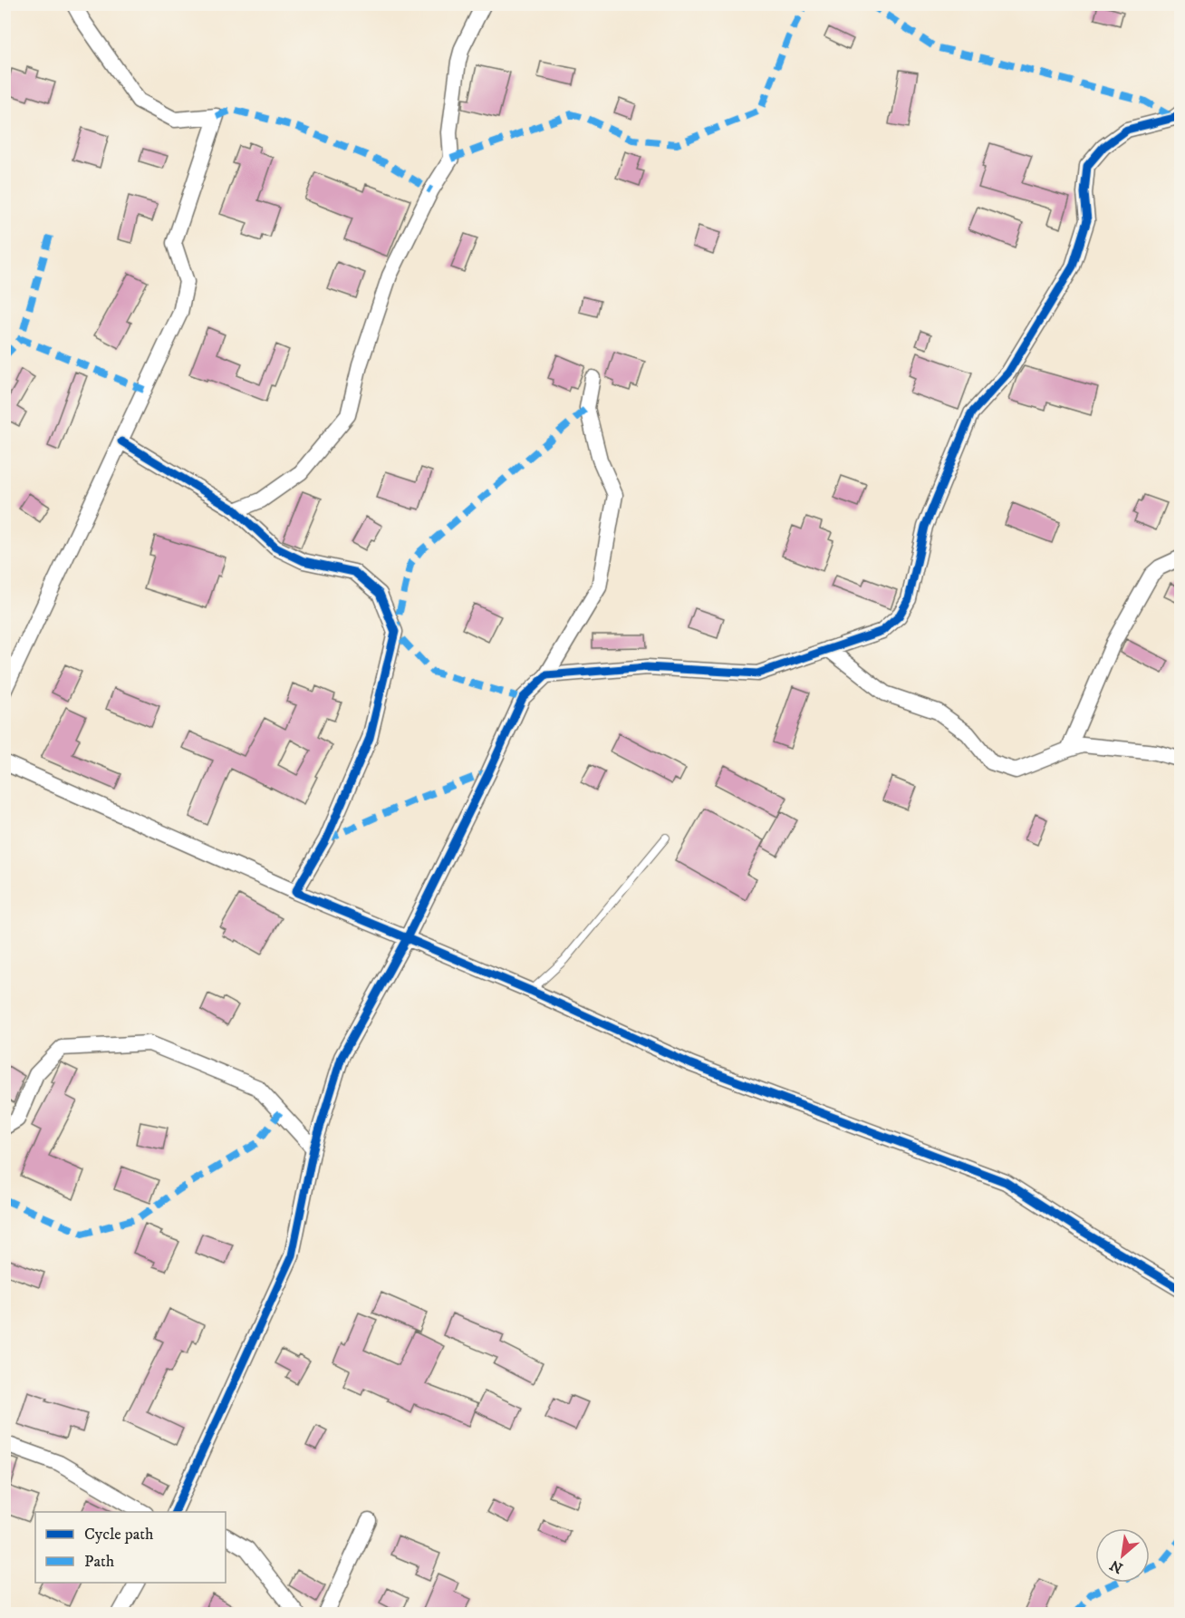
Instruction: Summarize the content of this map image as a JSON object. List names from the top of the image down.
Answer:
{
  "legend": ["Cycle path", "Path"],
  "north": "bottom left"
}
